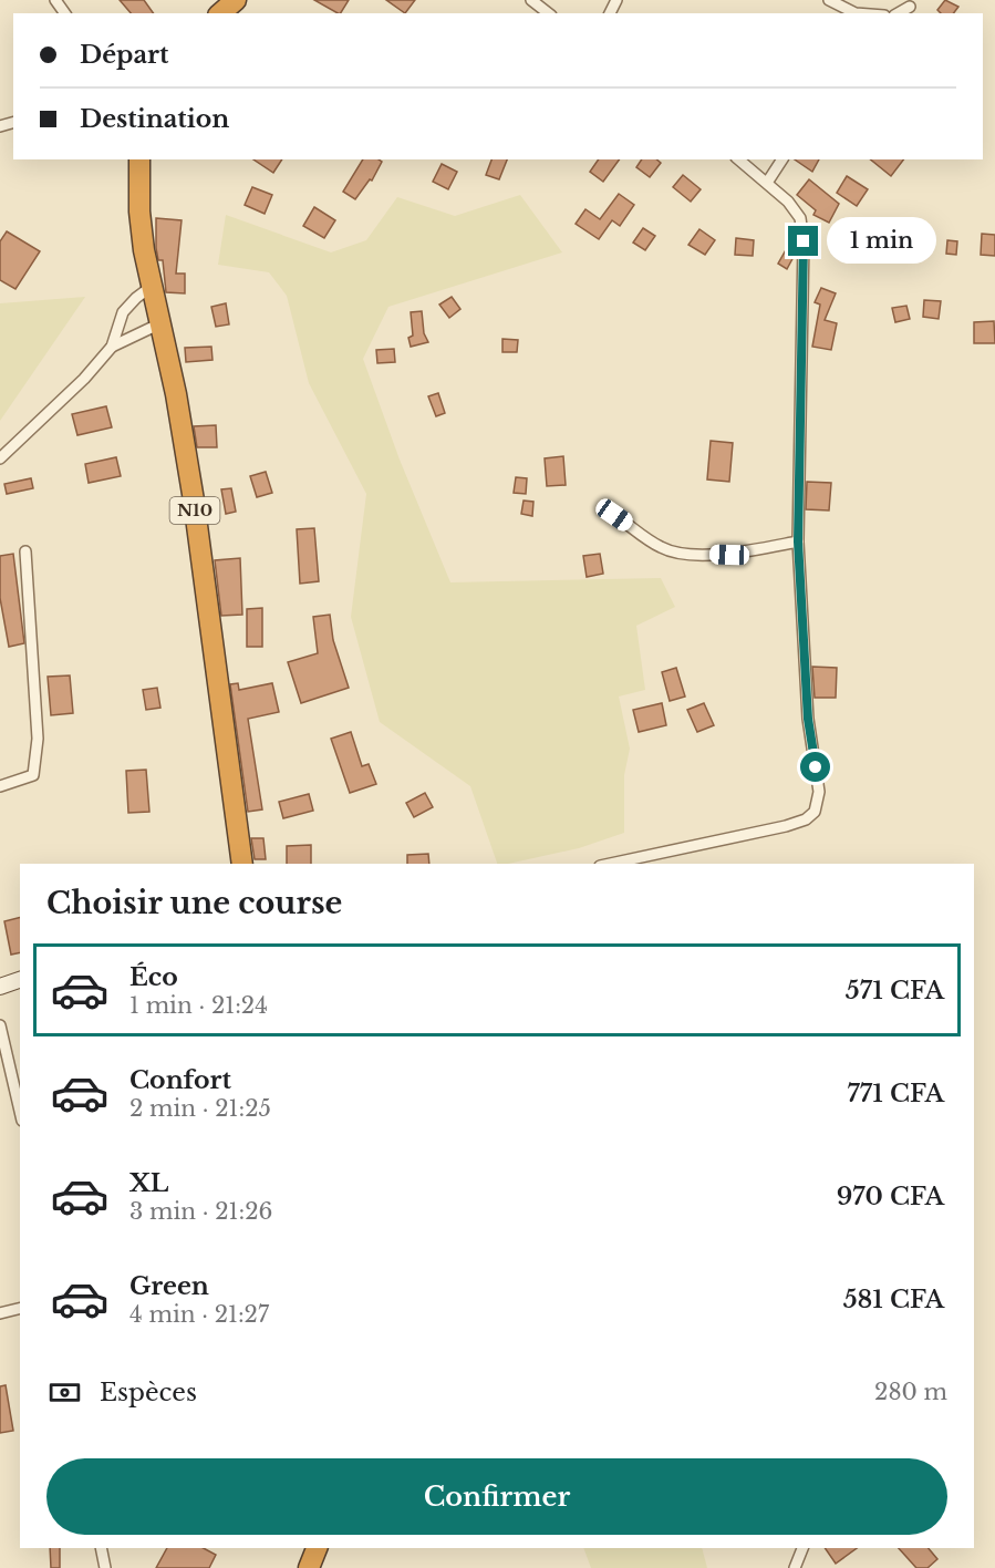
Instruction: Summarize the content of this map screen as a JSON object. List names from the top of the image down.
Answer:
{
  "streets": {
    "highway": ["N10"]
  },
  "page": {
    "banner": ["Départ", "Destination"],
    "bubble": "1 min",
    "heading": "Choisir une course",
    "list": [
      {
        "name": "Éco",
        "note": "1 min · 21:24",
        "value": "571 CFA"
      },
      {
        "name": "Confort",
        "note": "2 min · 21:25",
        "value": "771 CFA"
      },
      {
        "name": "XL",
        "note": "3 min · 21:26",
        "value": "970 CFA"
      },
      {
        "name": "Green",
        "note": "4 min · 21:27",
        "value": "581 CFA"
      }
    ],
    "pay": ["Espèces", "280 m"],
    "buttons": "Confirmer"
  }
}
